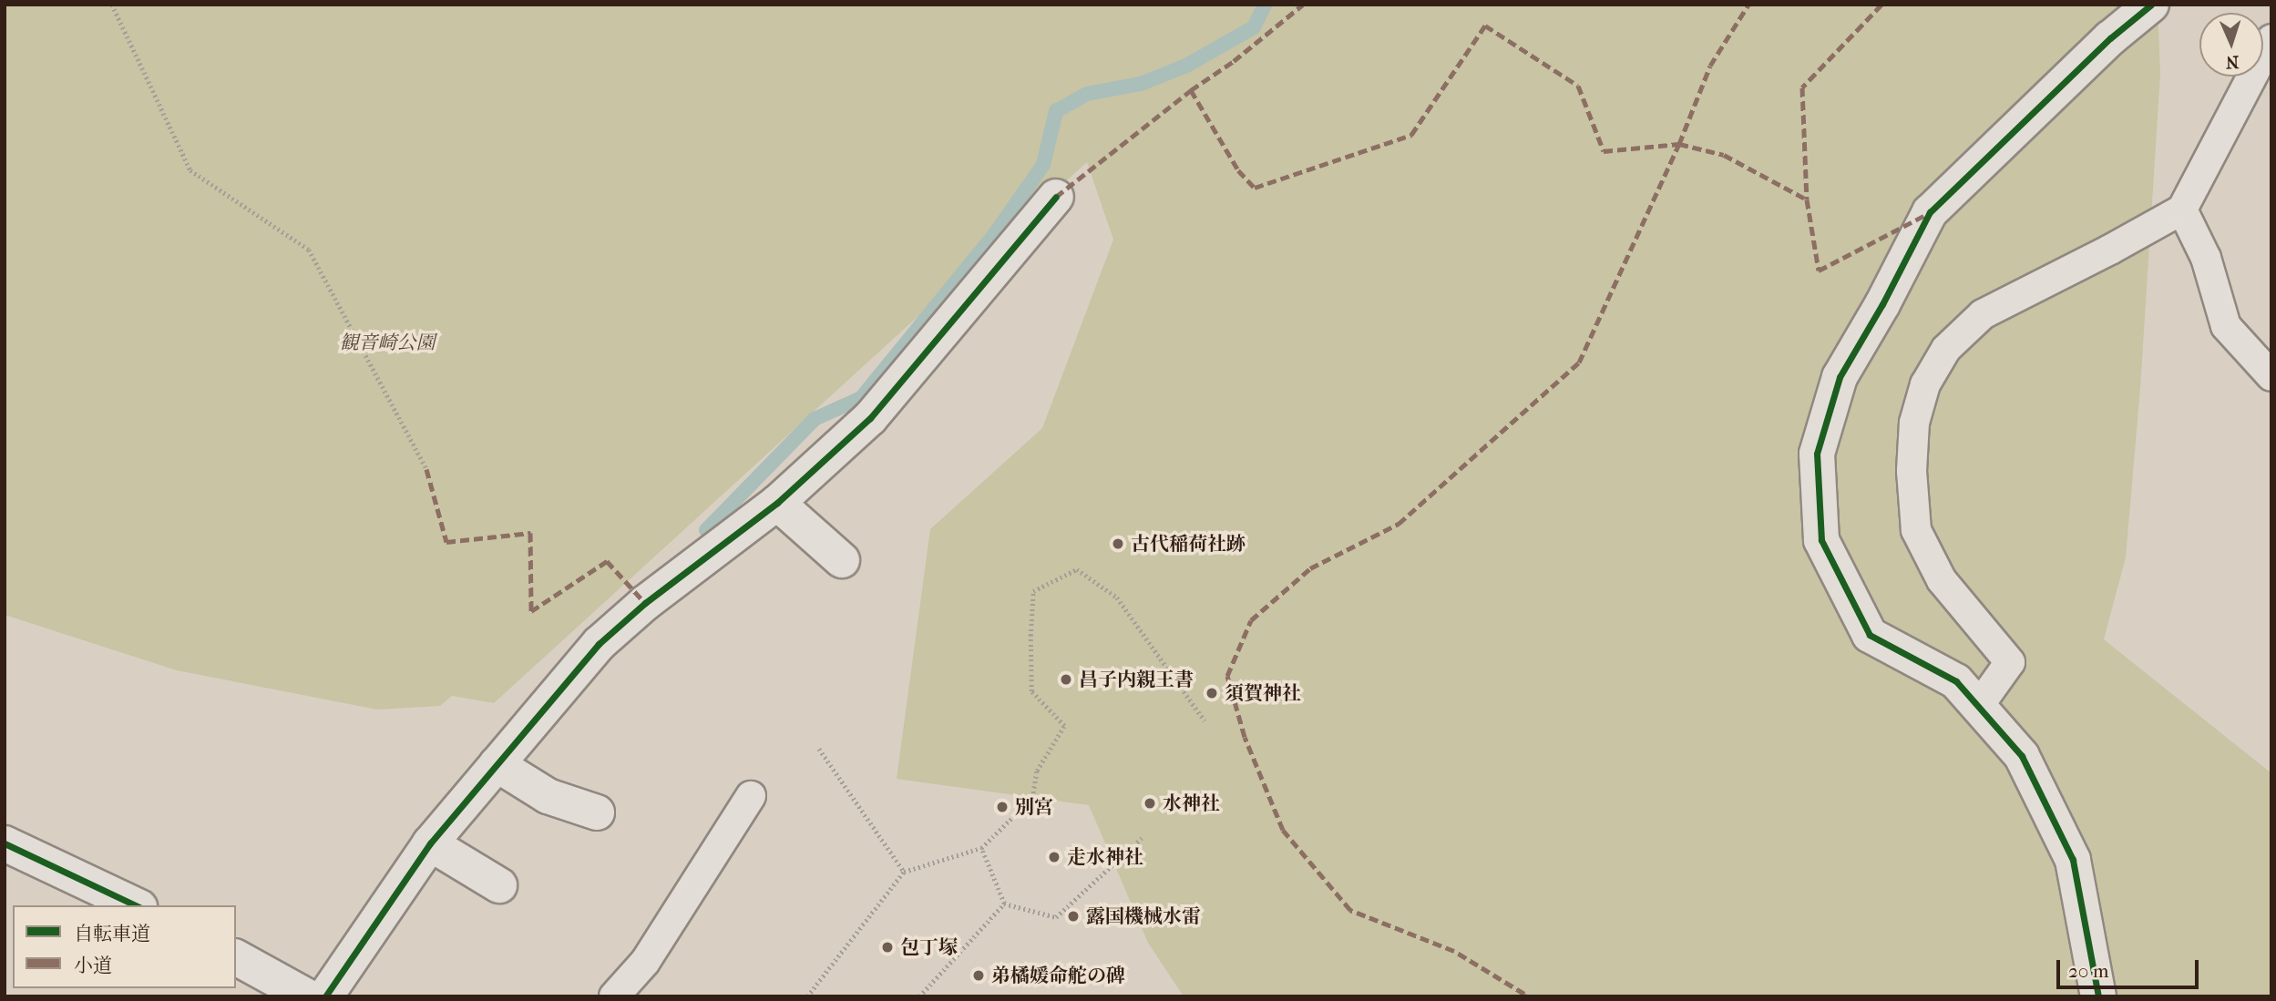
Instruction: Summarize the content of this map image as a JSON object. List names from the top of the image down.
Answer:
{
  "parks": ["観音崎公園"],
  "places": [
    "古代稲荷社跡",
    "昌子内親王書",
    "須賀神社",
    "水神社",
    "別宮",
    "走水神社",
    "露国機械水雷",
    "包丁塚",
    "弟橘媛命舵の碑"
  ],
  "legend": ["自転車道", "小道"],
  "scale_bar": "20 m",
  "north": "bottom"
}
